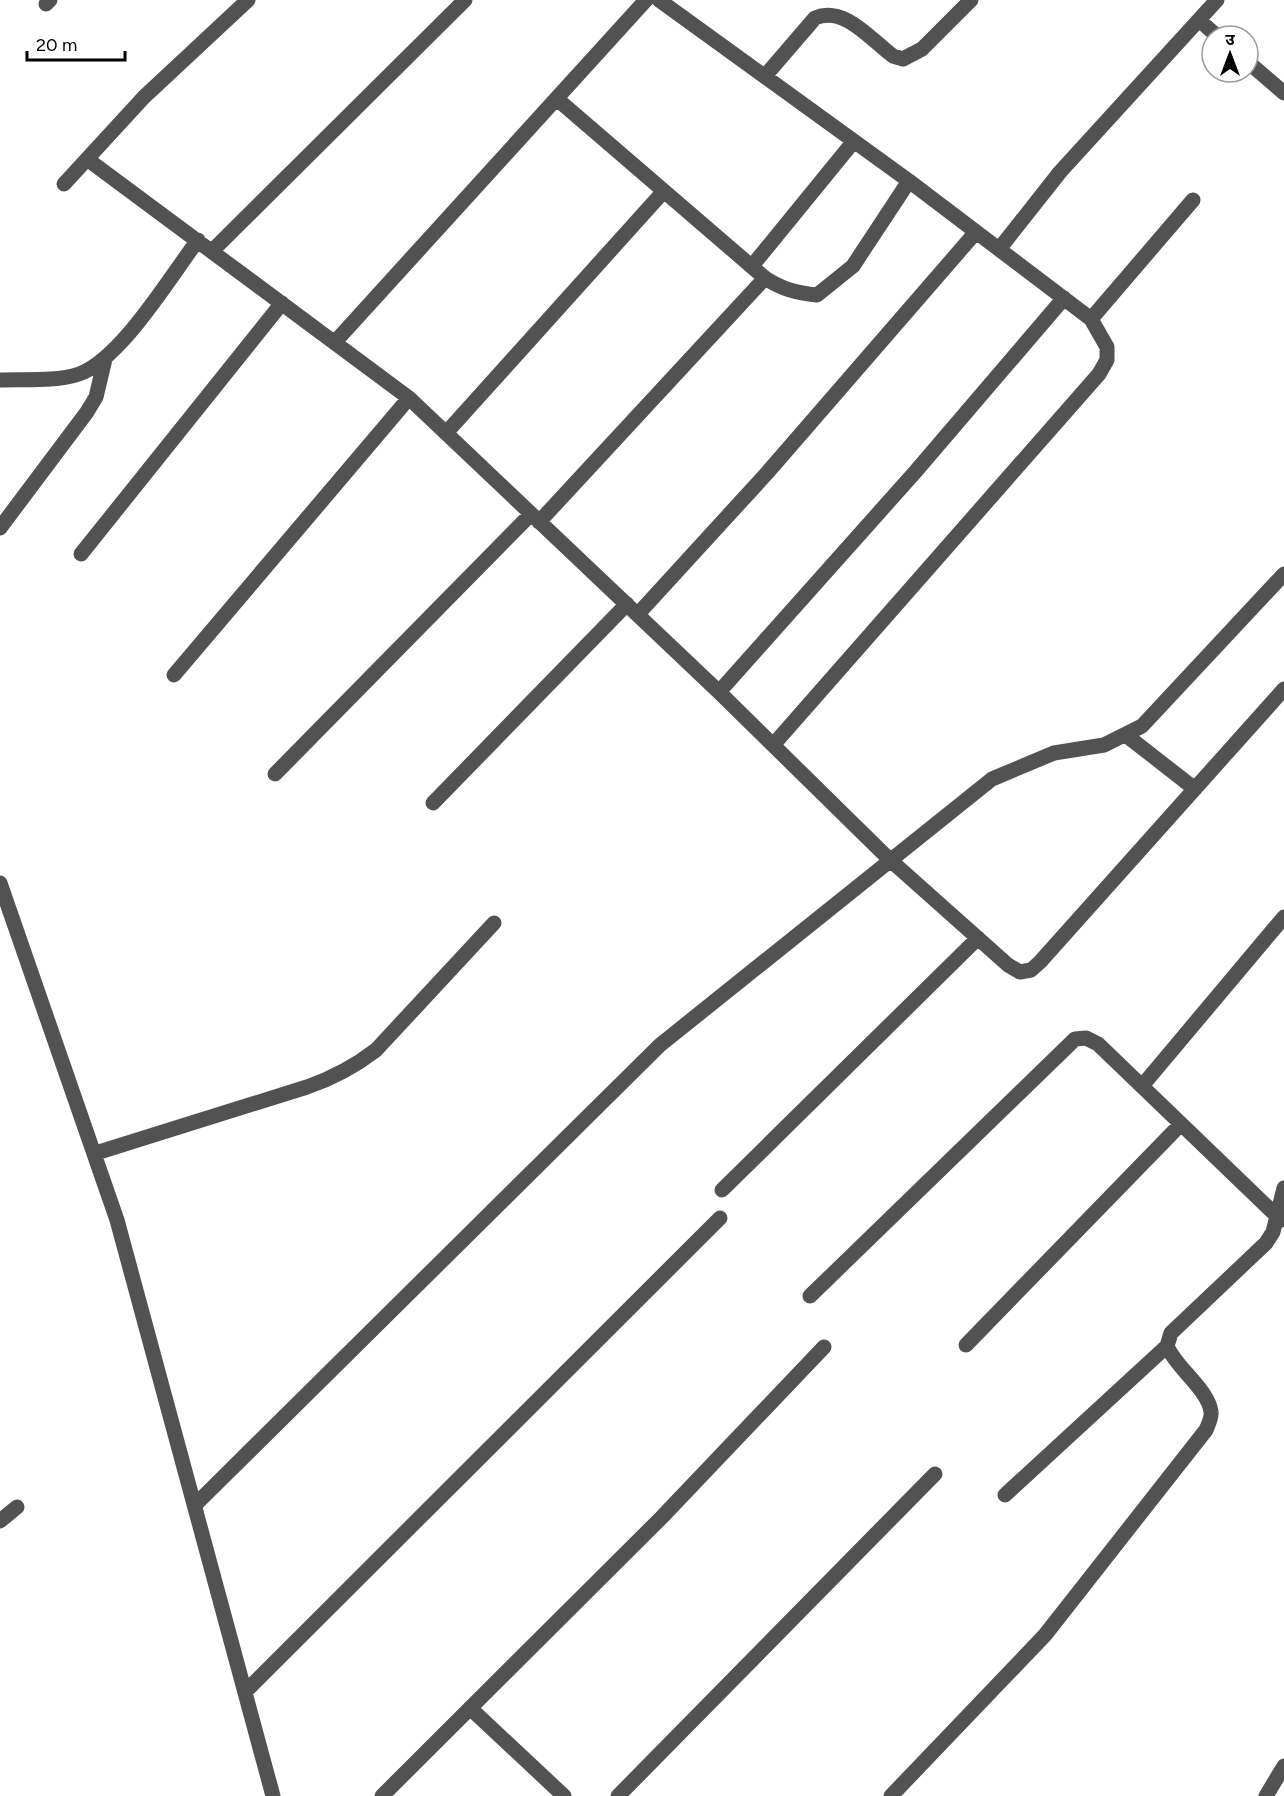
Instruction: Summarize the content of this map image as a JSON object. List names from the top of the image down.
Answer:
{
  "scale_bar": "20 m",
  "north": "top"
}
